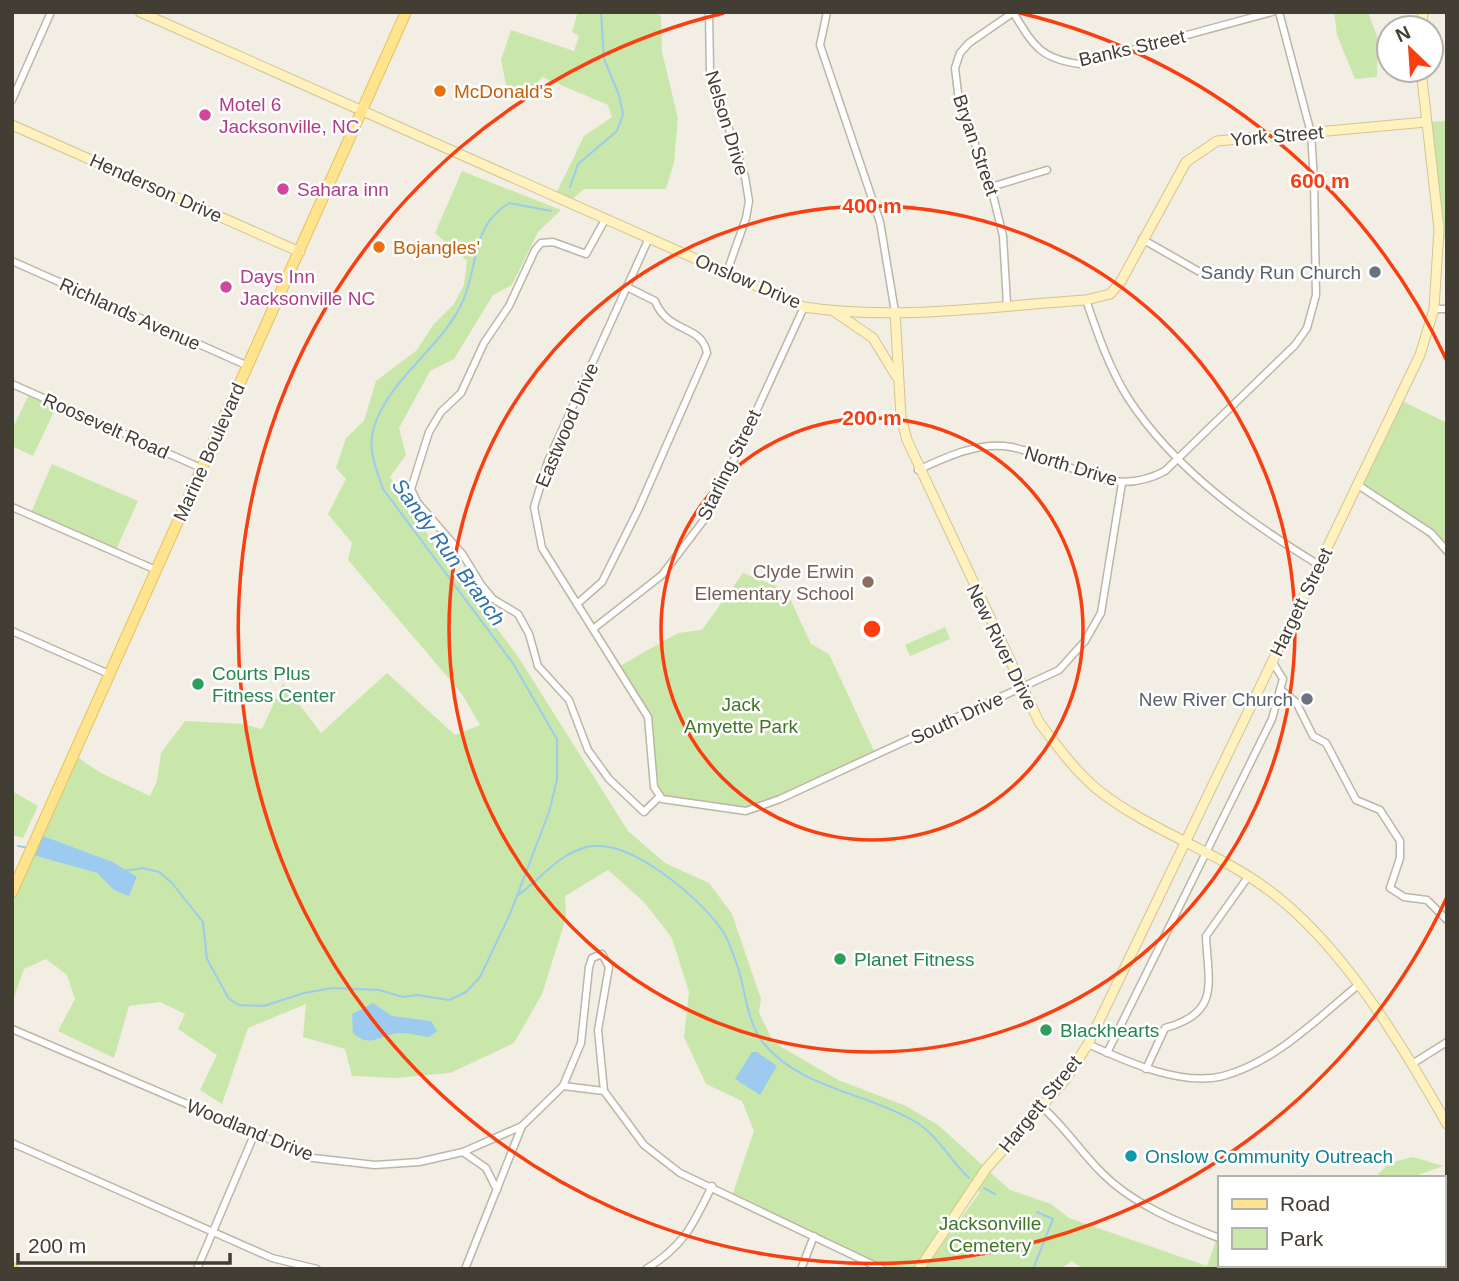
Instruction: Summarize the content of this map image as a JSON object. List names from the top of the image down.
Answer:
{
  "streets": {
    "main road": ["Marine Boulevard"],
    "street": [
      "Banks Street",
      "Nelson Drive",
      "York Street",
      "Bryan Street",
      "Henderson Drive",
      "Onslow Drive",
      "Richlands Avenue",
      "Eastwood Drive",
      "Roosevelt Road",
      "Starling Street",
      "North Drive",
      "Hargett Street",
      "New River Drive",
      "South Drive",
      "Woodland Drive"
    ]
  },
  "crossings": [
    ["Banks Street", "Bryan Street"],
    ["Nelson Drive", "Onslow Drive"],
    ["York Street", "Onslow Drive"],
    ["York Street", "Hargett Street"],
    ["Bryan Street", "Onslow Drive"],
    ["Henderson Drive", "Marine Boulevard"],
    ["Onslow Drive", "Eastwood Drive"],
    ["Onslow Drive", "Marine Boulevard"],
    ["Onslow Drive", "Starling Street"],
    ["Onslow Drive", "New River Drive"],
    ["Richlands Avenue", "Marine Boulevard"],
    ["Eastwood Drive", "Starling Street"],
    ["Eastwood Drive", "South Drive"],
    ["Roosevelt Road", "Marine Boulevard"],
    ["North Drive", "New River Drive"],
    ["North Drive", "South Drive"],
    ["Hargett Street", "New River Drive"],
    ["New River Drive", "South Drive"]
  ],
  "water": ["Sandy Run Branch"],
  "parks": ["Jack Amyette Park", "Jacksonville Cemetery"],
  "places": [
    "McDonald's",
    "Motel 6 Jacksonville, NC",
    "Sahara inn",
    "Bojangles'",
    "Sandy Run Church",
    "Days Inn Jacksonville NC",
    "Clyde Erwin Elementary School",
    "Courts Plus Fitness Center",
    "New River Church",
    "Planet Fitness",
    "Blackhearts",
    "Onslow Community Outreach"
  ],
  "legend": ["Road", "Park"],
  "scale_bar": "200 m",
  "north": "top left",
  "rings": ["600 m", "400 m", "200 m"]
}
